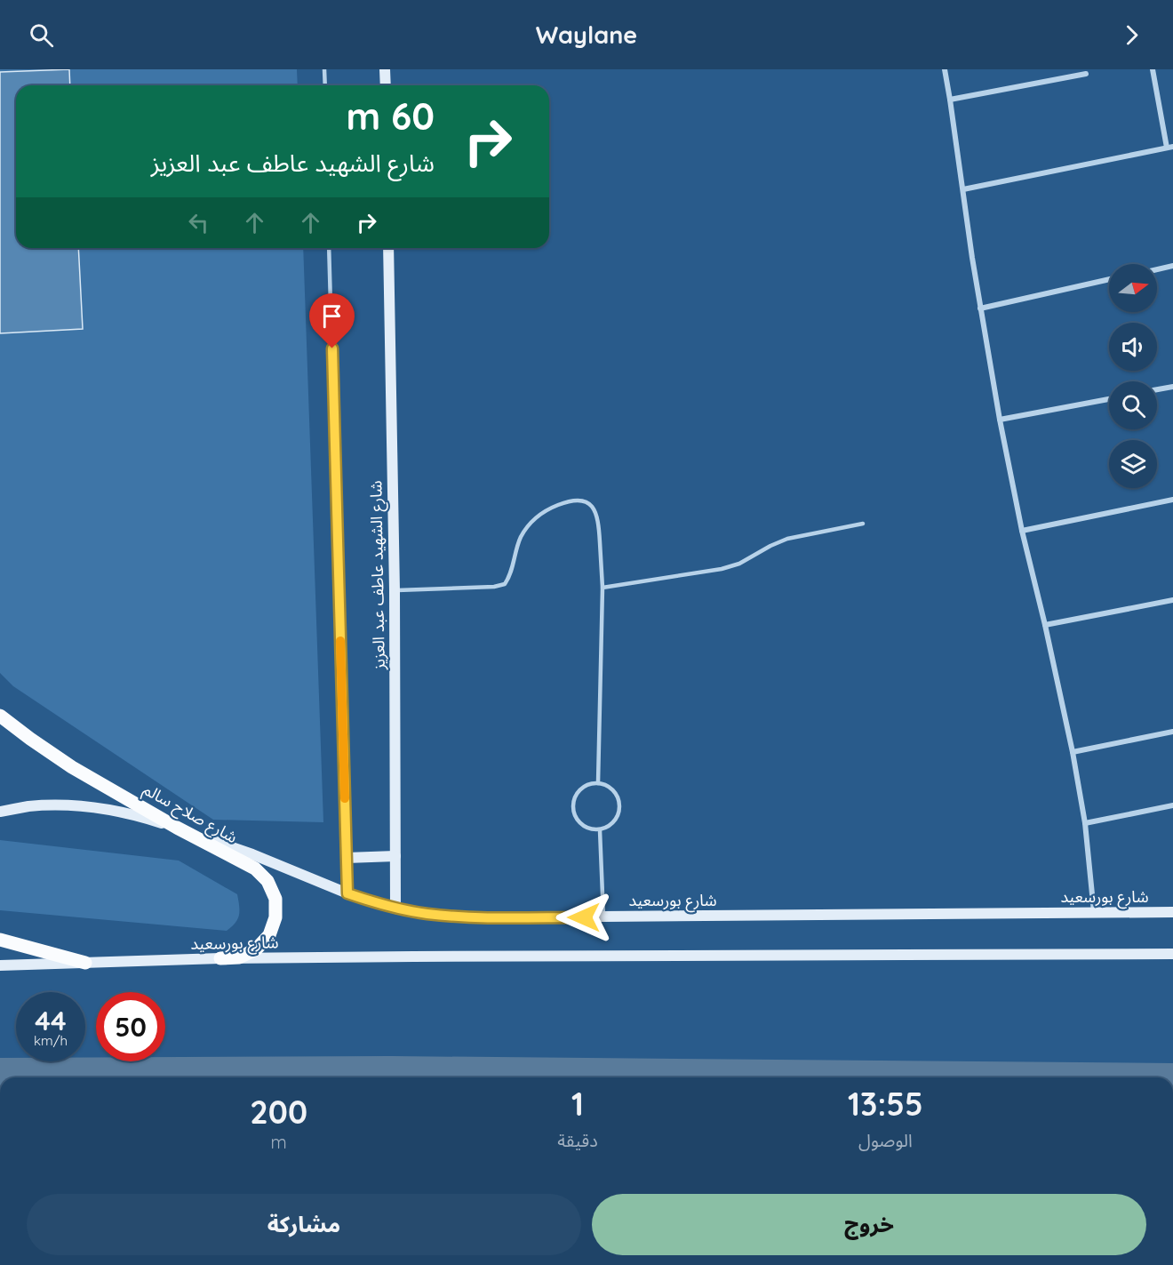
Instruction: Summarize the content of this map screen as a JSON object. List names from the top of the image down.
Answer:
{
  "streets": {
    "main road": ["شارع الشهيد عاطف عبد العزيز", "شارع صلاح سالم", "شارع بورسعيد"]
  },
  "crossings": [
    ["شارع الشهيد عاطف عبد العزيز", "شارع بورسعيد"],
    ["شارع صلاح سالم", "شارع بورسعيد"]
  ],
  "north": "right",
  "page": {
    "header": "Waylane",
    "turn": ["60 m", "شارع الشهيد عاطف عبد العزيز"],
    "speed": "44 km/h",
    "limit": "50",
    "eta": [
      "13:55",
      "الوصول",
      "1",
      "دقيقة",
      "200",
      "m"
    ],
    "buttons": ["خروج", "مشاركة"]
  }
}
